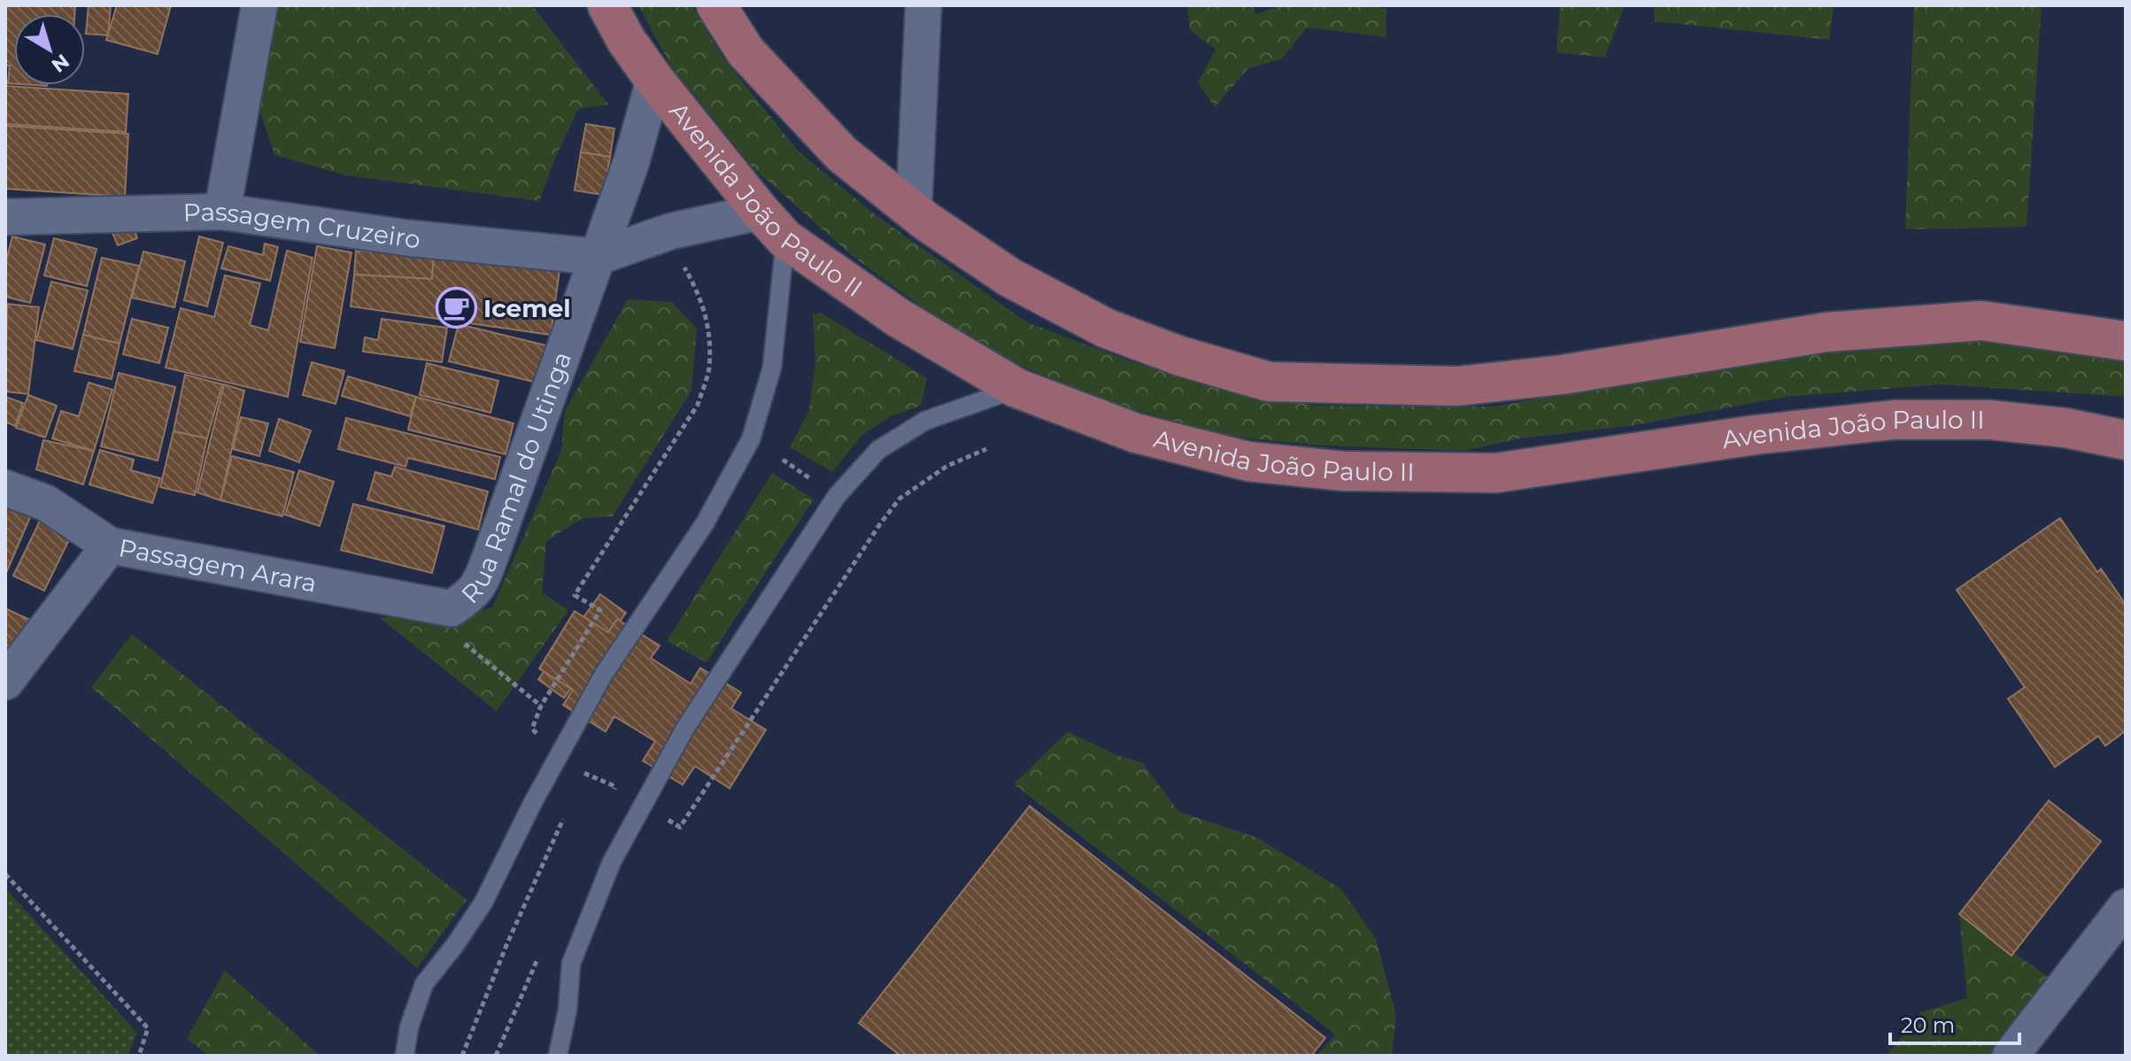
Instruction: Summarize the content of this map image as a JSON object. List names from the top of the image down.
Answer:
{
  "streets": {
    "main road": ["Avenida João Paulo II"],
    "street": ["Passagem Cruzeiro", "Rua Ramal do Utinga", "Passagem Arara"]
  },
  "crossings": [
    ["Avenida João Paulo II", "Rua Ramal do Utinga"],
    ["Passagem Cruzeiro", "Rua Ramal do Utinga"],
    ["Rua Ramal do Utinga", "Passagem Arara"]
  ],
  "places": {
    "cafe": ["Icemel"]
  },
  "scale_bar": "20 m",
  "north": "bottom right"
}
